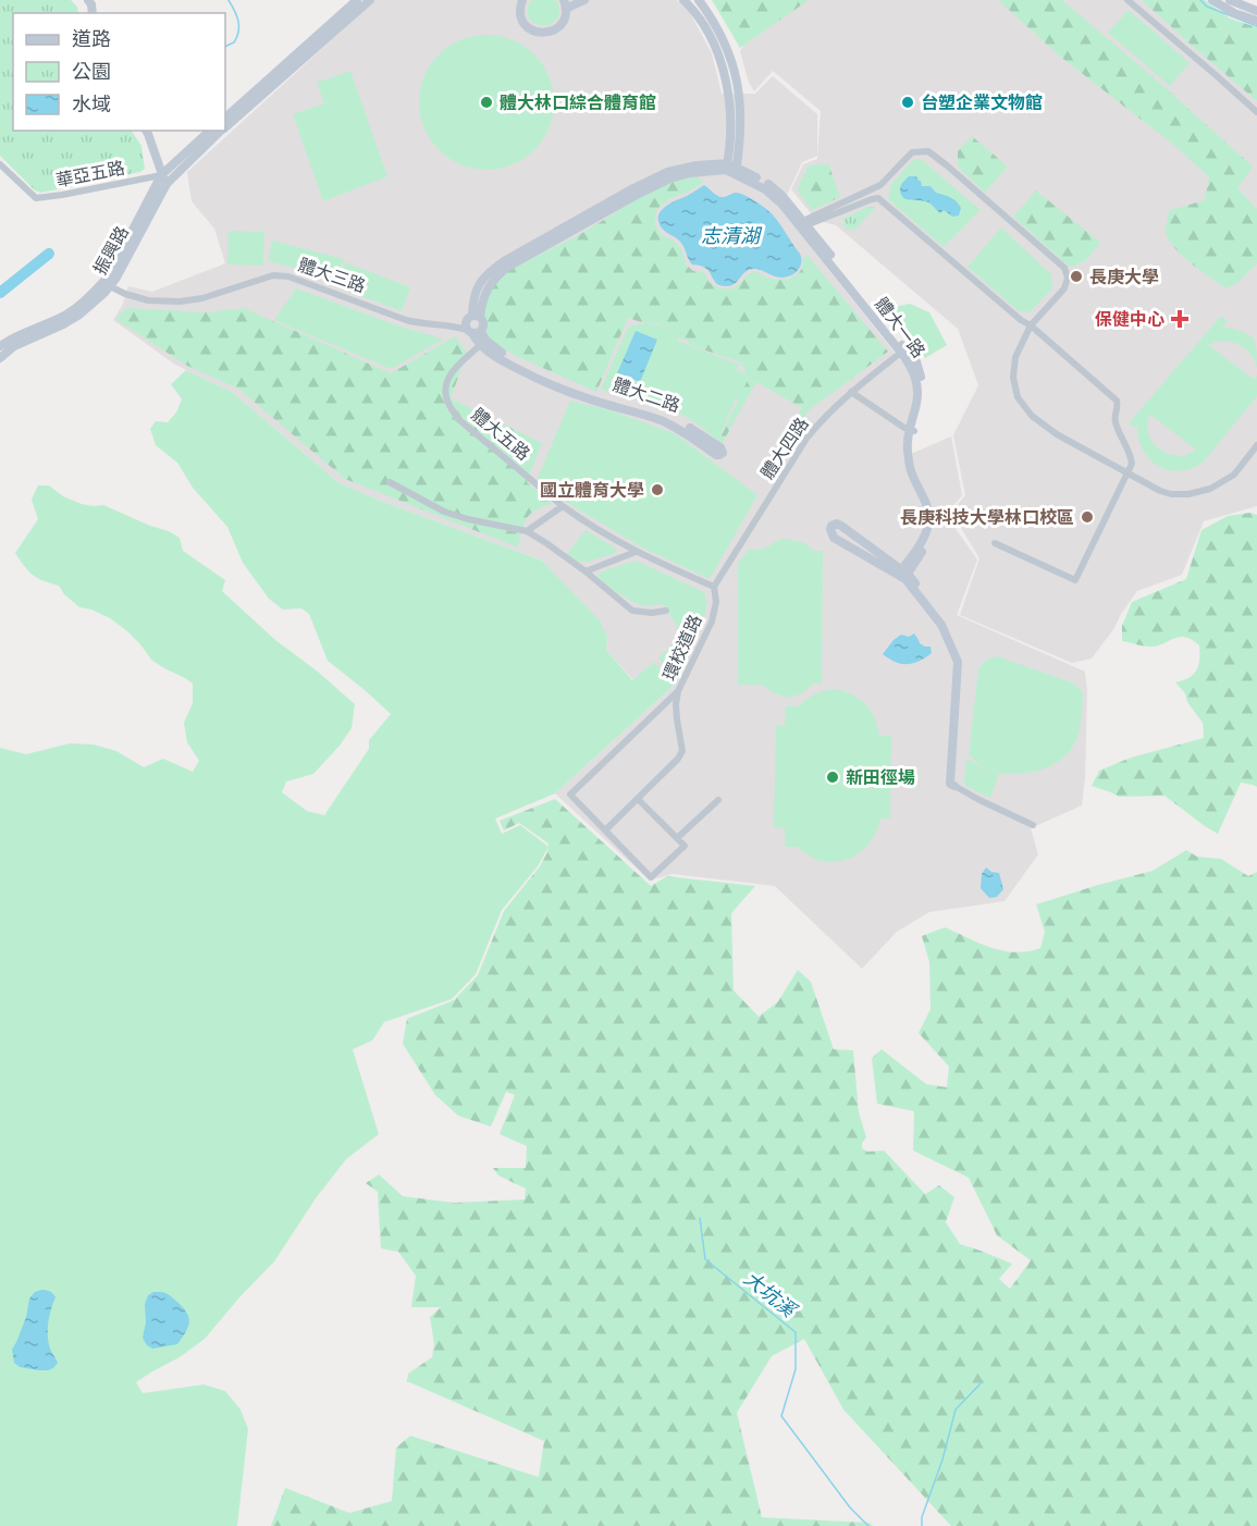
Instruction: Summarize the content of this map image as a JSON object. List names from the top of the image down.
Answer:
{
  "streets": {
    "street": [
      "華亞五路",
      "振興路",
      "體大三路",
      "體大一路",
      "體大二路",
      "體大五路",
      "體大四路",
      "環校道路"
    ]
  },
  "crossings": [
    ["華亞五路", "振興路"],
    ["振興路", "體大三路"],
    ["體大三路", "體大二路"],
    ["體大一路", "體大四路"],
    ["體大二路", "體大五路"],
    ["體大五路", "體大四路"],
    ["體大五路", "環校道路"],
    ["體大四路", "環校道路"]
  ],
  "water": ["志清湖", "大坑溪"],
  "places": {
    "other": [
      "體大林口綜合體育館",
      "台塑企業文物館",
      "長庚大學",
      "國立體育大學",
      "長庚科技大學林口校區",
      "新田徑場"
    ],
    "health": ["保健中心"]
  },
  "legend": ["道路", "公園", "水域"]
}
